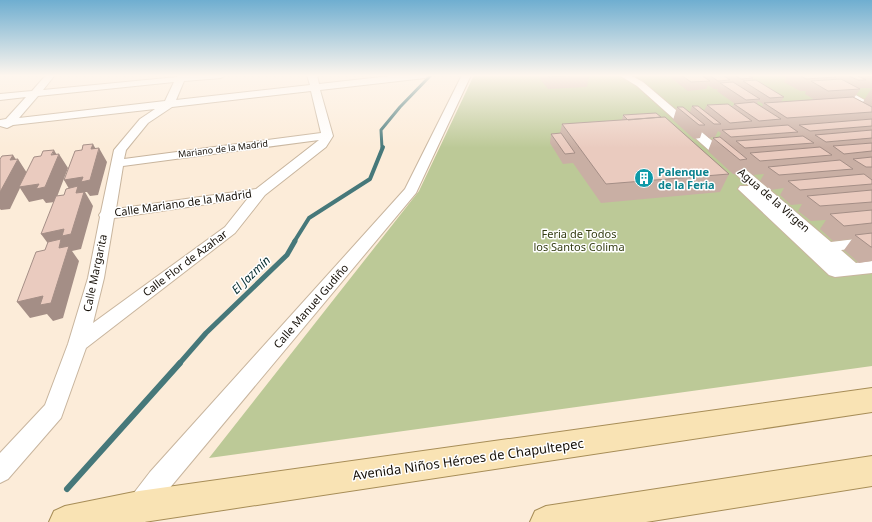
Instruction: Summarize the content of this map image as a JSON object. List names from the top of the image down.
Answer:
{
  "streets": {
    "main road": ["Avenida Niños Héroes de Chapultepec"],
    "street": [
      "Mariano de la Madrid",
      "Agua de la Virgen",
      "Calle Mariano de la Madrid",
      "Calle Flor de Azahar",
      "Calle Margarita",
      "Calle Manuel Gudiño"
    ]
  },
  "crossings": [
    ["Mariano de la Madrid", "Calle Flor de Azahar"],
    ["Mariano de la Madrid", "Calle Margarita"],
    ["Calle Mariano de la Madrid", "Calle Flor de Azahar"],
    ["Calle Mariano de la Madrid", "Calle Margarita"],
    ["Calle Flor de Azahar", "Calle Margarita"],
    ["Calle Manuel Gudiño", "Avenida Niños Héroes de Chapultepec"]
  ],
  "water": ["El Jazmín"],
  "parks": ["Feria de Todos los Santos Colima"],
  "places": {
    "building": ["Palenque de la Feria"]
  }
}
